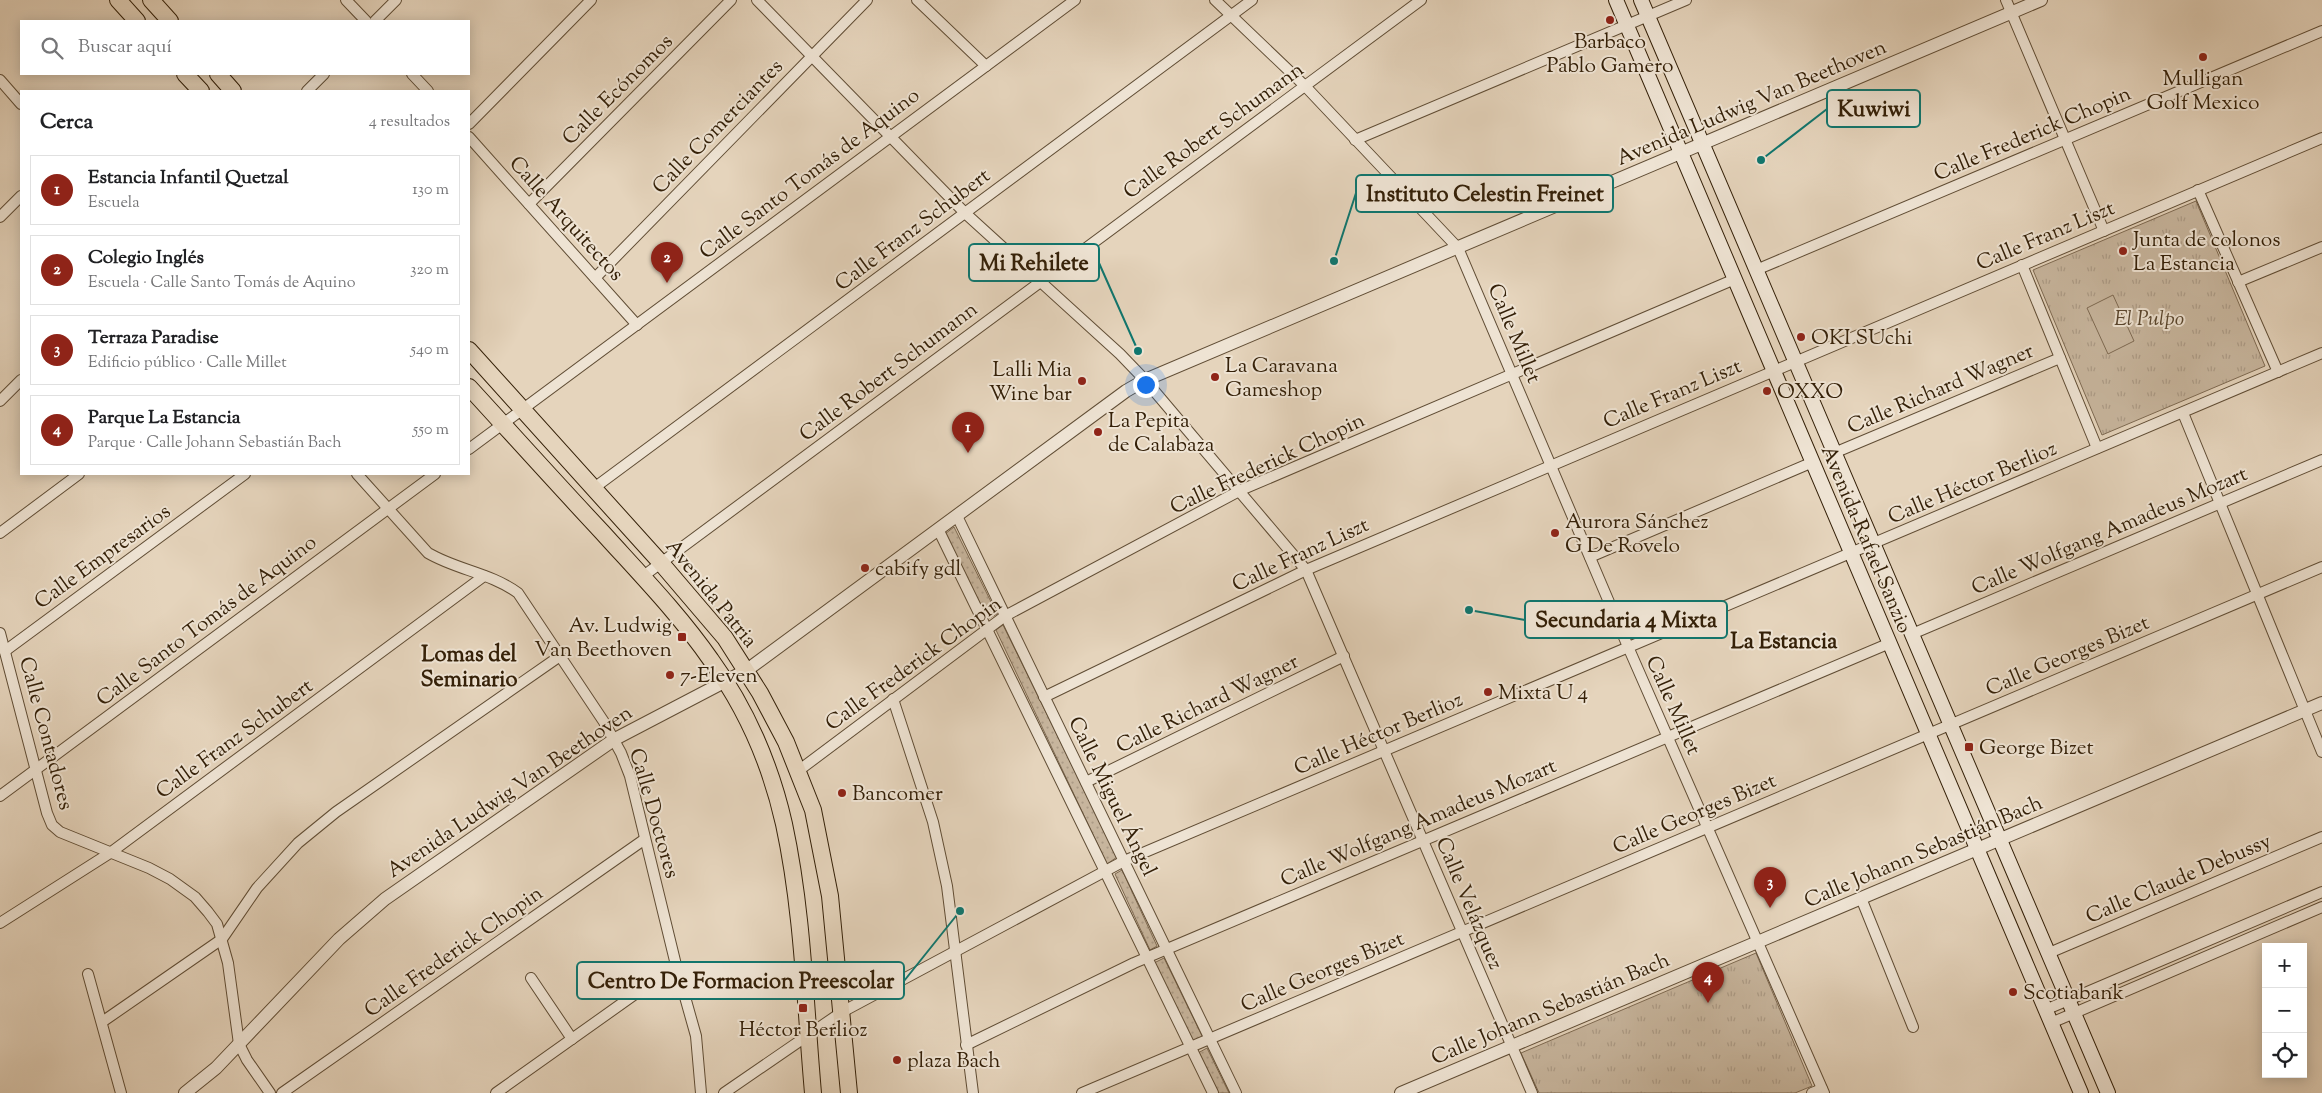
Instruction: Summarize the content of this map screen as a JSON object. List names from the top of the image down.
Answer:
{
  "streets": {
    "main road": ["Avenida Rafael Sanzio", "Avenida Patria"],
    "street": [
      "Calle Ecónomos",
      "Avenida Ludwig Van Beethoven",
      "Calle Comerciantes",
      "Calle Robert Schumann",
      "Calle Frederick Chopin",
      "Calle Santo Tomás de Aquino",
      "Calle Arquitectos",
      "Calle Franz Schubert",
      "Calle Franz Liszt",
      "Calle Millet",
      "Calle Richard Wagner",
      "Calle Héctor Berlioz",
      "Calle Wolfgang Amadeus Mozart",
      "Calle Empresarios",
      "Calle Georges Bizet",
      "Calle Contadores",
      "Calle Miguel Ángel",
      "Calle Doctores",
      "Calle Johann Sebastián Bach",
      "Calle Claude Debussy",
      "Calle Velázquez"
    ]
  },
  "crossings": [
    ["Calle Ecónomos", "Calle Arquitectos"],
    ["Avenida Ludwig Van Beethoven", "Calle Millet"],
    ["Avenida Ludwig Van Beethoven", "Avenida Rafael Sanzio"],
    ["Avenida Ludwig Van Beethoven", "Avenida Patria"],
    ["Avenida Ludwig Van Beethoven", "Calle Contadores"],
    ["Avenida Ludwig Van Beethoven", "Calle Miguel Ángel"],
    ["Avenida Ludwig Van Beethoven", "Calle Doctores"],
    ["Avenida Ludwig Van Beethoven", "Calle Velázquez"],
    ["Calle Comerciantes", "Calle Arquitectos"],
    ["Calle Comerciantes", "Calle Velázquez"],
    ["Calle Robert Schumann", "Avenida Patria"],
    ["Calle Robert Schumann", "Calle Velázquez"],
    ["Calle Frederick Chopin", "Calle Millet"],
    ["Calle Frederick Chopin", "Avenida Rafael Sanzio"],
    ["Calle Frederick Chopin", "Avenida Patria"],
    ["Calle Frederick Chopin", "Calle Miguel Ángel"],
    ["Calle Frederick Chopin", "Calle Doctores"],
    ["Calle Frederick Chopin", "Calle Velázquez"],
    ["Calle Santo Tomás de Aquino", "Calle Arquitectos"],
    ["Calle Santo Tomás de Aquino", "Avenida Patria"],
    ["Calle Santo Tomás de Aquino", "Calle Contadores"],
    ["Calle Santo Tomás de Aquino", "Calle Doctores"],
    ["Calle Santo Tomás de Aquino", "Calle Velázquez"],
    ["Calle Franz Schubert", "Avenida Patria"],
    ["Calle Franz Schubert", "Calle Contadores"],
    ["Calle Franz Schubert", "Calle Doctores"],
    ["Calle Franz Schubert", "Calle Velázquez"],
    ["Calle Franz Liszt", "Calle Millet"],
    ["Calle Franz Liszt", "Avenida Rafael Sanzio"],
    ["Calle Franz Liszt", "Calle Miguel Ángel"],
    ["Calle Franz Liszt", "Calle Velázquez"],
    ["Calle Millet", "Calle Héctor Berlioz"],
    ["Calle Millet", "Calle Wolfgang Amadeus Mozart"],
    ["Calle Millet", "Calle Georges Bizet"],
    ["Calle Millet", "Calle Johann Sebastián Bach"],
    ["Calle Richard Wagner", "Avenida Rafael Sanzio"],
    ["Calle Richard Wagner", "Calle Miguel Ángel"],
    ["Calle Richard Wagner", "Calle Velázquez"],
    ["Calle Héctor Berlioz", "Avenida Rafael Sanzio"],
    ["Calle Héctor Berlioz", "Avenida Patria"],
    ["Calle Héctor Berlioz", "Calle Miguel Ángel"],
    ["Calle Héctor Berlioz", "Calle Velázquez"],
    ["Calle Wolfgang Amadeus Mozart", "Avenida Rafael Sanzio"],
    ["Calle Wolfgang Amadeus Mozart", "Calle Miguel Ángel"],
    ["Calle Wolfgang Amadeus Mozart", "Calle Velázquez"],
    ["Avenida Rafael Sanzio", "Calle Georges Bizet"],
    ["Avenida Rafael Sanzio", "Calle Johann Sebastián Bach"],
    ["Avenida Rafael Sanzio", "Calle Claude Debussy"],
    ["Calle Empresarios", "Calle Contadores"],
    ["Calle Georges Bizet", "Calle Miguel Ángel"],
    ["Calle Georges Bizet", "Calle Velázquez"],
    ["Calle Johann Sebastián Bach", "Calle Velázquez"]
  ],
  "districts": ["La Estancia", "Lomas del Seminario"],
  "parks": ["El Pulpo"],
  "places": {
    "other": [
      "Barbaco Pablo Gamero",
      "Mulligan Golf Mexico",
      "Kuwiwi",
      "Junta de colonos La Estancia",
      "Instituto Celestin Freinet",
      "OKI SUchi",
      "Mi Rehilete",
      "La Caravana Gameshop",
      "Lalli Mia Wine bar",
      "OXXO",
      "La Pepita de Calabaza",
      "Aurora Sánchez G De Rovelo",
      "cabify gdl",
      "Secundaria 4 Mixta",
      "7-Eleven",
      "Mixta U 4",
      "Bancomer",
      "Centro De Formacion Preescolar",
      "Scotiabank",
      "plaza Bach"
    ],
    "transit": ["Av. Ludwig Van Beethoven", "George Bizet", "Héctor Berlioz"]
  },
  "page": {
    "search": "Buscar aquí",
    "heading": ["Cerca", "4 resultados"],
    "list": [
      {
        "mark": "1",
        "name": "Estancia Infantil Quetzal",
        "note": "Escuela",
        "value": "130 m"
      },
      {
        "mark": "2",
        "name": "Colegio Inglés",
        "note": "Escuela · Calle Santo Tomás de Aquino",
        "value": "320 m"
      },
      {
        "mark": "3",
        "name": "Terraza Paradise",
        "note": "Edificio público · Calle Millet",
        "value": "540 m"
      },
      {
        "mark": "4",
        "name": "Parque La Estancia",
        "note": "Parque · Calle Johann Sebastián Bach",
        "value": "550 m"
      }
    ],
    "pins": [
      "2",
      "1",
      "3",
      "4"
    ],
    "map_buttons": ["+", "−"]
  }
}
